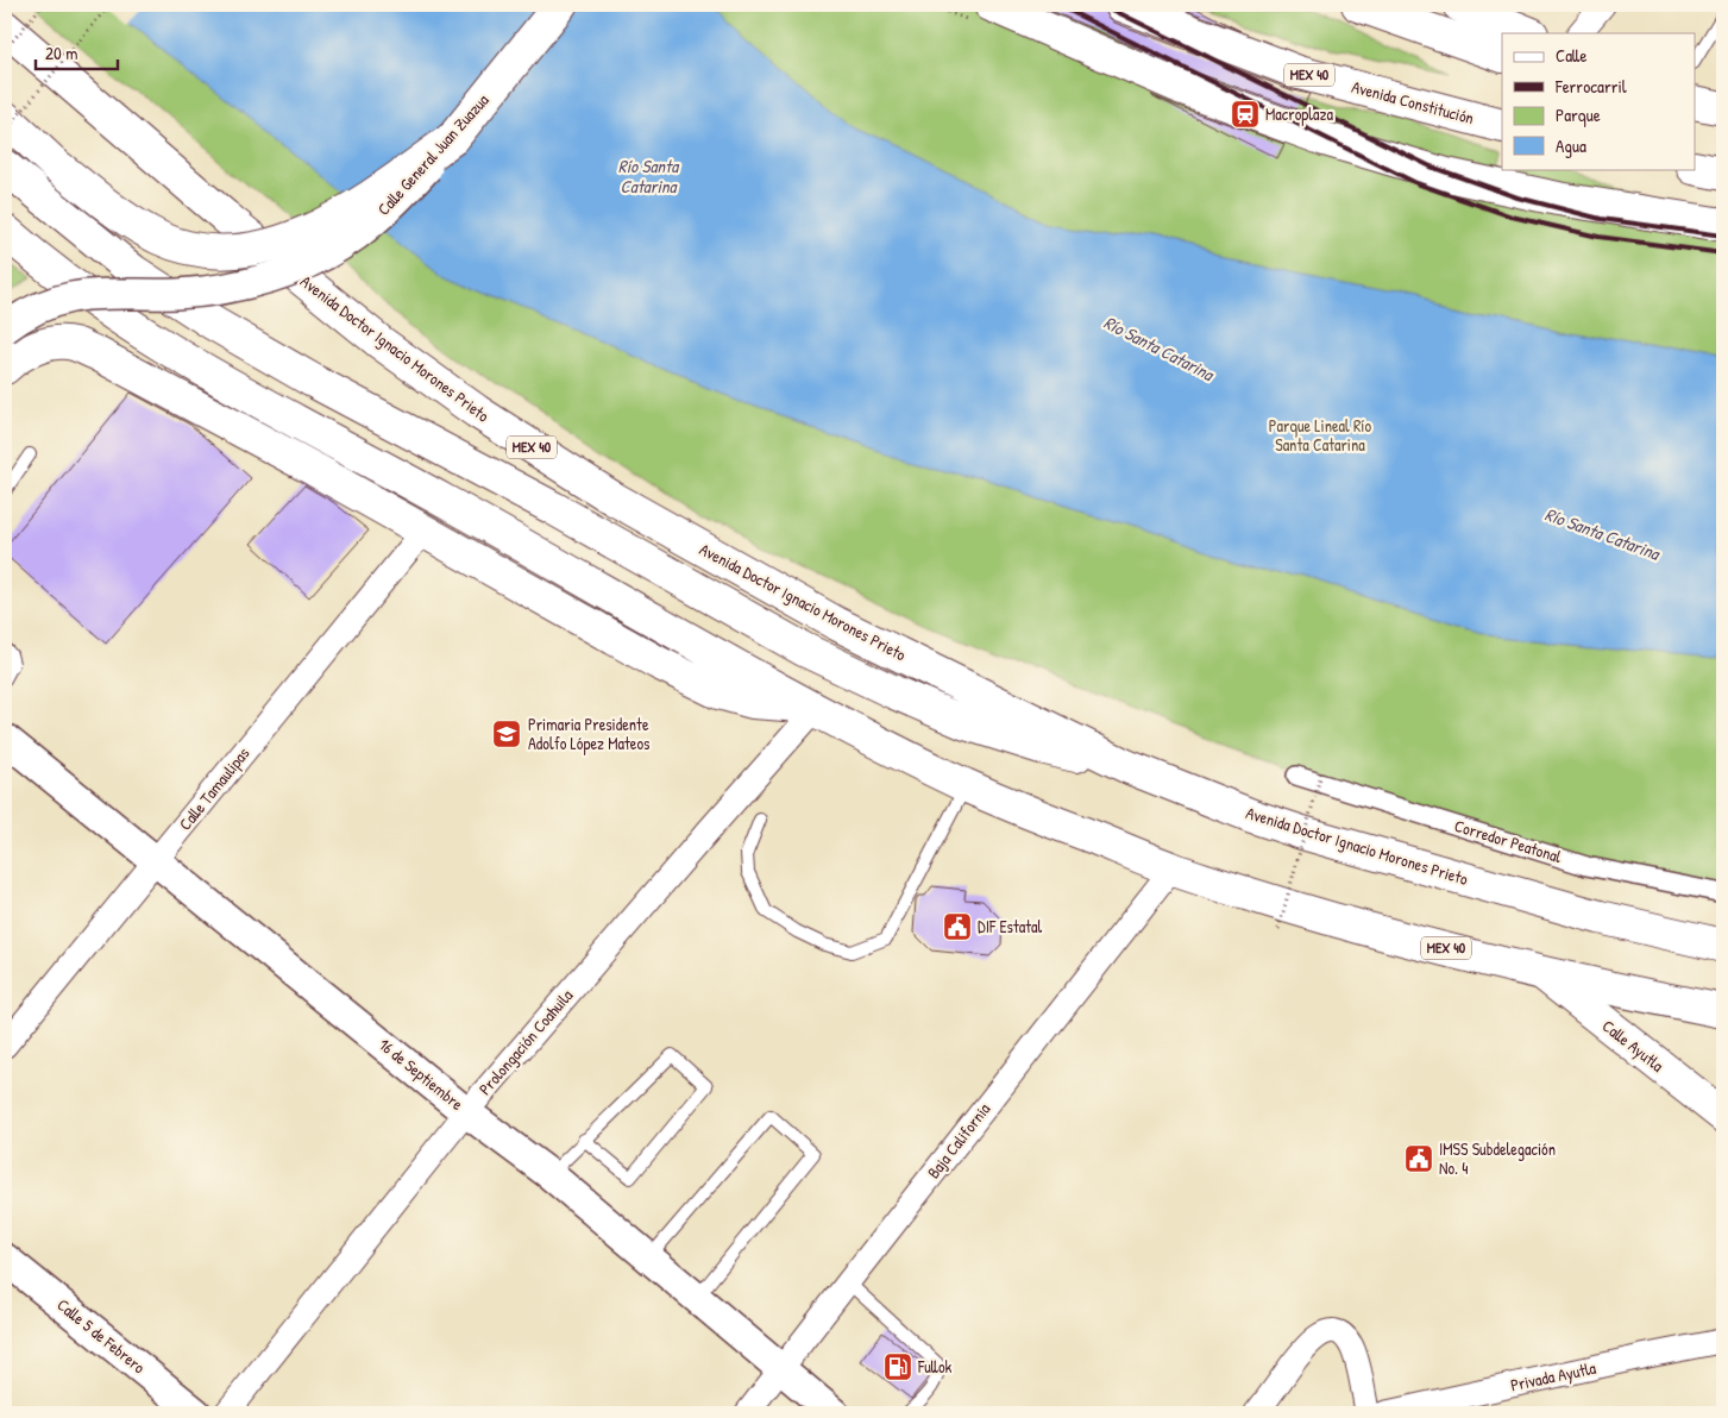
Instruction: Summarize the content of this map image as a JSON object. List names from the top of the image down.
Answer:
{
  "streets": {
    "main road": [
      "MEX 40",
      "Avenida Constitución",
      "Calle General Juan Zuazua",
      "Avenida Doctor Ignacio Morones Prieto",
      "Calle Ayutla"
    ],
    "street": [
      "Calle Tamaulipas",
      "Corredor Peatonal",
      "Prolongación Coahuila",
      "16 de Septiembre",
      "Baja California",
      "Calle 5 de Febrero",
      "Privada Ayutla"
    ]
  },
  "crossings": [
    ["MEX 40", "Prolongación Coahuila"],
    ["MEX 40", "Calle Ayutla"],
    ["MEX 40", "Baja California"],
    ["Calle Tamaulipas", "16 de Septiembre"],
    ["Prolongación Coahuila", "16 de Septiembre"],
    ["16 de Septiembre", "Baja California"]
  ],
  "water": ["Río Santa Catarina"],
  "parks": ["Parque Lineal Río Santa Catarina"],
  "places": {
    "station": ["Macroplaza"],
    "school or university": ["Primaria Presidente Adolfo López Mateos"],
    "public building": ["DIF Estatal", "IMSS Subdelegación No. 4"],
    "fuel station": ["Fullok"]
  },
  "legend": [
    "Calle",
    "Ferrocarril",
    "Parque",
    "Agua"
  ],
  "scale_bar": "20 m"
}
